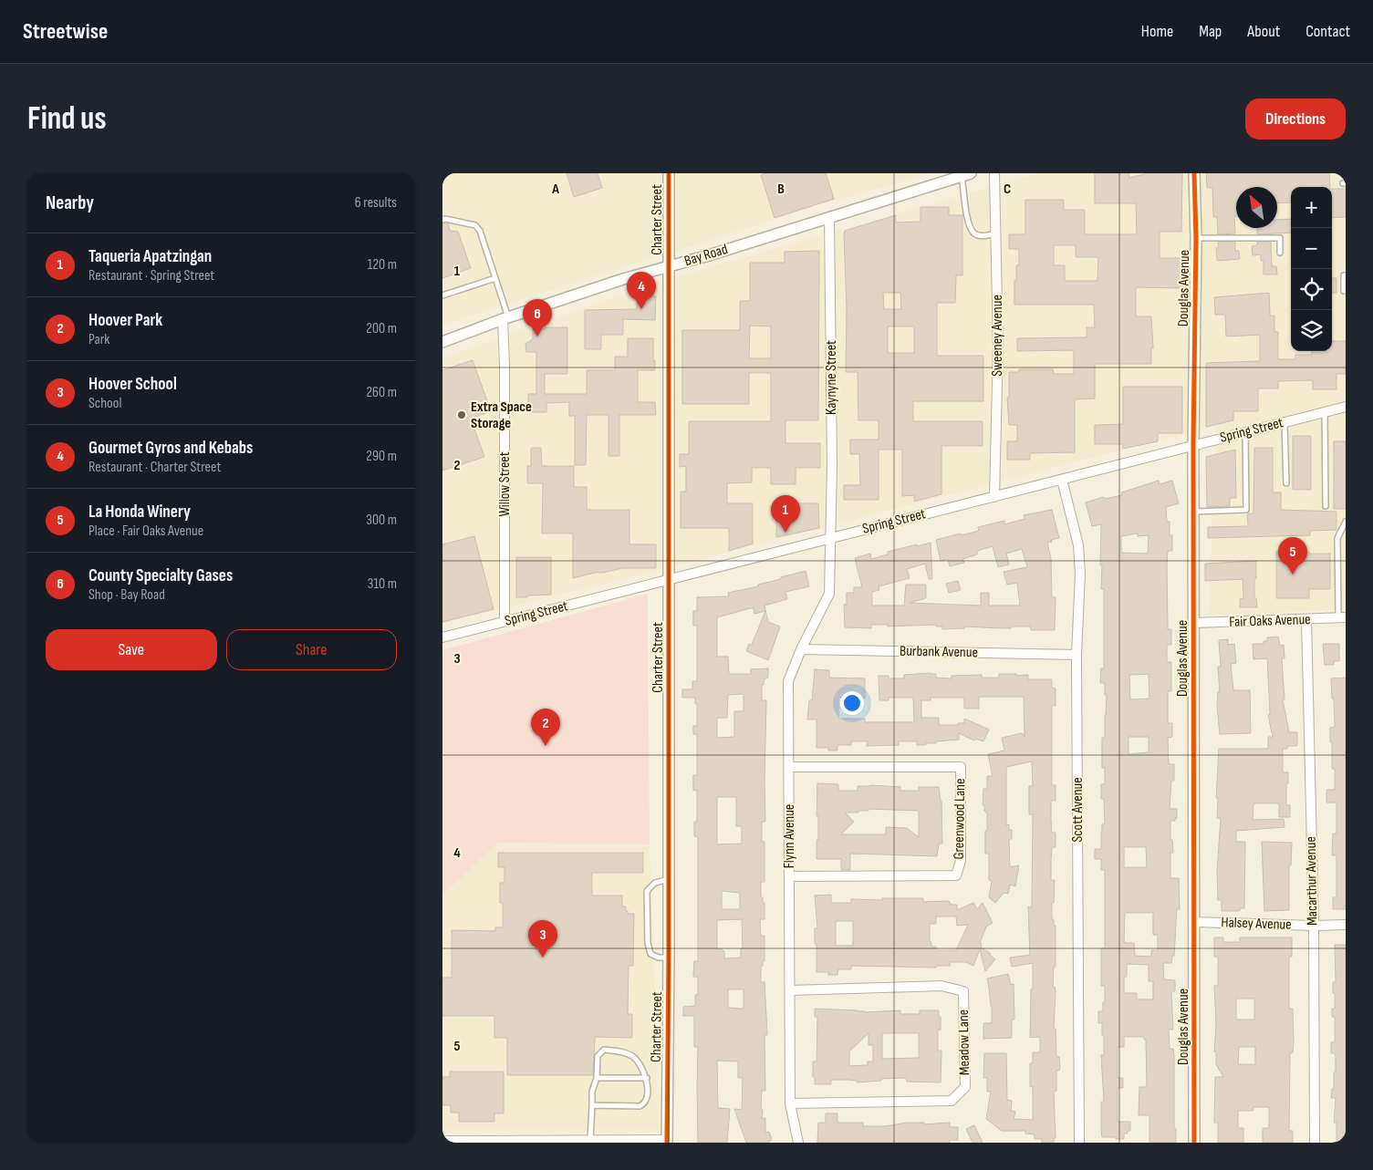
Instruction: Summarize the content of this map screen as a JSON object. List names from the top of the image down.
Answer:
{
  "streets": {
    "street": [
      "Charter Street",
      "Bay Road",
      "Douglas Avenue",
      "Sweeney Avenue",
      "Kaynyne Street",
      "Spring Street",
      "Willow Street",
      "Fair Oaks Avenue",
      "Burbank Avenue",
      "Scott Avenue",
      "Greenwood Lane",
      "Flynn Avenue",
      "Macarthur Avenue",
      "Halsey Avenue",
      "Meadow Lane"
    ]
  },
  "crossings": [
    ["Charter Street", "Bay Road"],
    ["Charter Street", "Spring Street"],
    ["Bay Road", "Kaynyne Street"],
    ["Bay Road", "Willow Street"],
    ["Douglas Avenue", "Spring Street"],
    ["Douglas Avenue", "Fair Oaks Avenue"],
    ["Douglas Avenue", "Halsey Avenue"],
    ["Sweeney Avenue", "Spring Street"],
    ["Kaynyne Street", "Spring Street"],
    ["Kaynyne Street", "Flynn Avenue"],
    ["Spring Street", "Willow Street"],
    ["Spring Street", "Scott Avenue"],
    ["Spring Street", "Flynn Avenue"],
    ["Fair Oaks Avenue", "Macarthur Avenue"],
    ["Burbank Avenue", "Scott Avenue"],
    ["Burbank Avenue", "Flynn Avenue"],
    ["Greenwood Lane", "Flynn Avenue"],
    ["Flynn Avenue", "Meadow Lane"],
    ["Macarthur Avenue", "Halsey Avenue"]
  ],
  "places": ["Extra Space Storage"],
  "north": "top left",
  "page": {
    "header": "Streetwise",
    "nav": [
      "Home",
      "Map",
      "About",
      "Contact"
    ],
    "buttons": [
      "Directions",
      ["Save", "Share"]
    ],
    "title": "Find us",
    "heading": ["Nearby", "6 results"],
    "map_buttons": ["+", "−"],
    "list": [
      {
        "mark": "1",
        "name": "Taqueria Apatzingan",
        "note": "Restaurant · Spring Street",
        "value": "120 m"
      },
      {
        "mark": "2",
        "name": "Hoover Park",
        "note": "Park",
        "value": "200 m"
      },
      {
        "mark": "3",
        "name": "Hoover School",
        "note": "School",
        "value": "260 m"
      },
      {
        "mark": "4",
        "name": "Gourmet Gyros and Kebabs",
        "note": "Restaurant · Charter Street",
        "value": "290 m"
      },
      {
        "mark": "5",
        "name": "La Honda Winery",
        "note": "Place · Fair Oaks Avenue",
        "value": "300 m"
      },
      {
        "mark": "6",
        "name": "County Specialty Gases",
        "note": "Shop · Bay Road",
        "value": "310 m"
      }
    ],
    "pins": [
      "4",
      "6",
      "1",
      "5",
      "2",
      "3"
    ]
  },
  "grid": {
    "columns": ["A", "B", "C"],
    "rows": [
      "1",
      "2",
      "3",
      "4",
      "5"
    ]
  }
}
